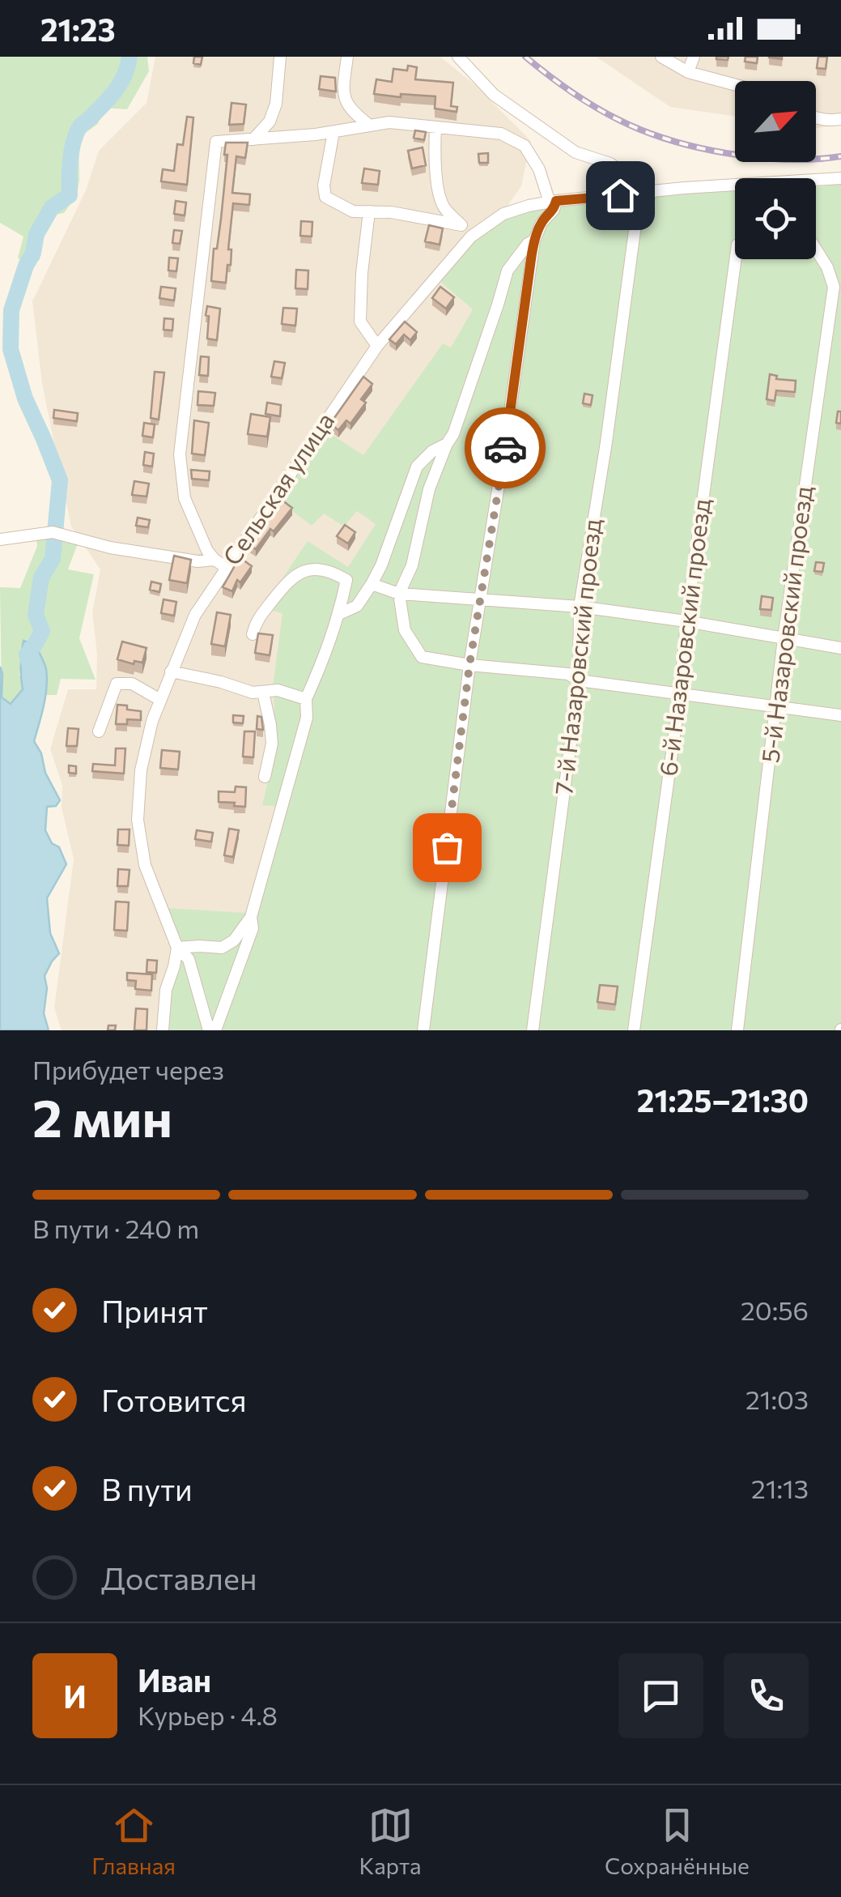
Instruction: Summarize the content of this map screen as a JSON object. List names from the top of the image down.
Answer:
{
  "streets": {
    "street": [
      "Сельская улица",
      "5-й Назаровский проезд",
      "6-й Назаровский проезд",
      "7-й Назаровский проезд"
    ]
  },
  "crossings": [
    ["Сельская улица", "7-й Назаровский проезд"]
  ],
  "north": "top right",
  "page": {
    "status": "21:23",
    "heading": ["2 мин", "Прибудет через", "21:25–21:30"],
    "panel": ["Иван", "Курьер · 4.8"],
    "bar": "В пути · 240 m",
    "list": [
      ["Принят", "20:56"],
      ["Готовится", "21:03"],
      ["В пути", "21:13"],
      "Доставлен"
    ],
    "round": "И",
    "tabs": ["Главная", "Карта", "Сохранённые"]
  }
}
